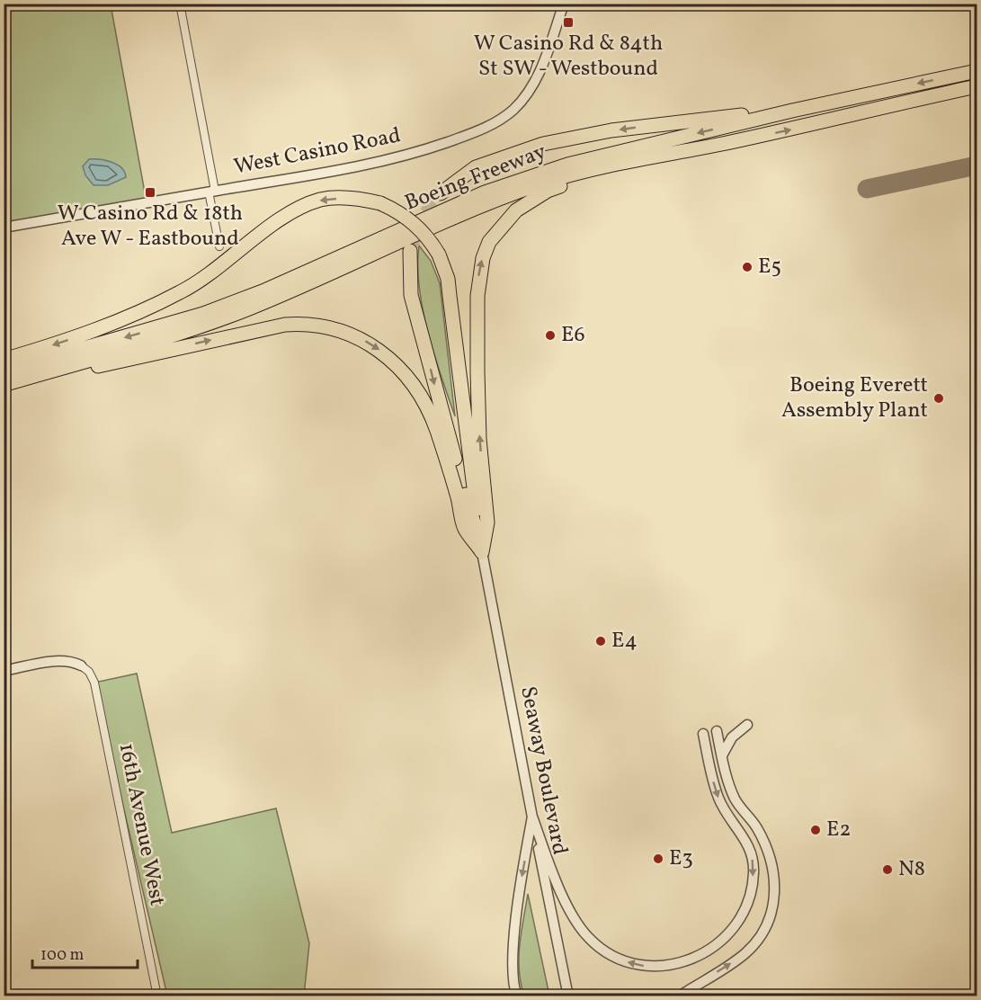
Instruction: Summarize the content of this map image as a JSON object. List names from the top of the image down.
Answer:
{
  "streets": {
    "highway": ["Boeing Freeway"],
    "street": ["West Casino Road", "Seaway Boulevard", "16th Avenue West"]
  },
  "places": {
    "transit": ["W Casino Rd & 84th St SW - Westbound", "W Casino Rd & 18th Ave W - Eastbound"],
    "other": [
      "E5",
      "E6",
      "Boeing Everett Assembly Plant",
      "E4",
      "E2",
      "E3",
      "N8"
    ]
  },
  "scale_bar": "100 m"
}
